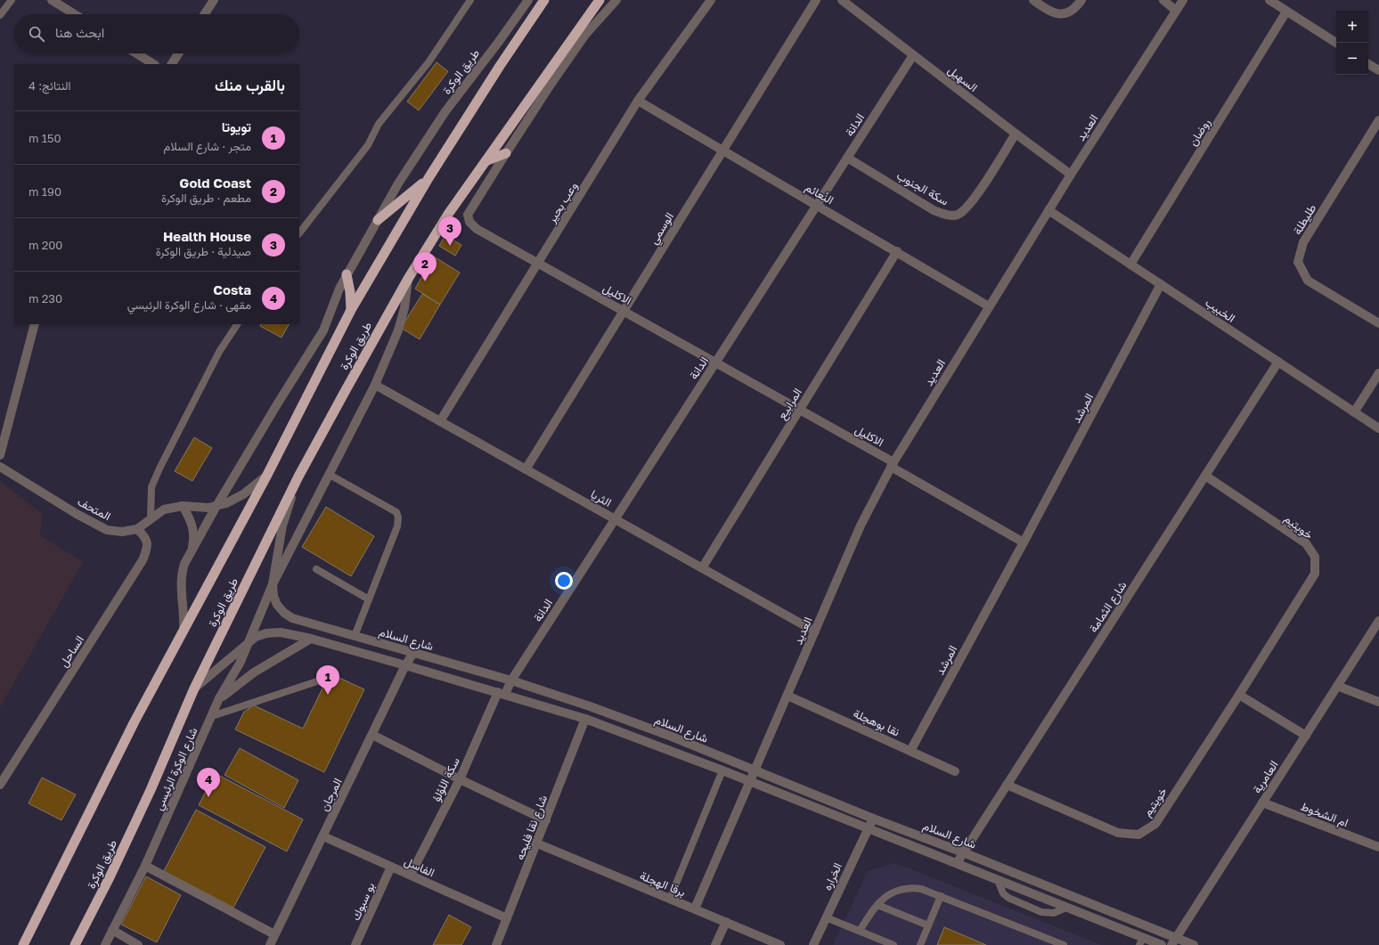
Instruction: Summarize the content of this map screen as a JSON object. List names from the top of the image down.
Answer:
{
  "streets": {
    "highway": ["طريق الوكرة"],
    "street": [
      "السهيل",
      "الدانة",
      "العديد",
      "روضان",
      "سكة الجنوب",
      "النًعائم",
      "وعب بحير",
      "طليطلة",
      "الوسمي",
      "الاكليل",
      "الخبيب",
      "المرابيع",
      "المرشد",
      "الثريا",
      "المتحف",
      "خويتيم",
      "شارع الثمامة",
      "شارع السلام",
      "الساحل",
      "نقا بوهجلة",
      "شارع الوكرة الرئيسي",
      "العامرية",
      "سكة اللؤلؤ",
      "المرجان",
      "ام الشخوط",
      "شارع نقا فليحه",
      "الفاسل",
      "الخراره",
      "برقا الهجلة",
      "بو سبوك"
    ]
  },
  "crossings": [
    ["طريق الوكرة", "الثريا"],
    ["طريق الوكرة", "شارع السلام"],
    ["طريق الوكرة", "شارع الوكرة الرئيسي"],
    ["السهيل", "الدانة"],
    ["السهيل", "العديد"],
    ["السهيل", "سكة الجنوب"],
    ["الدانة", "سكة الجنوب"],
    ["الدانة", "النًعائم"],
    ["الدانة", "الاكليل"],
    ["الدانة", "الثريا"],
    ["الدانة", "شارع السلام"],
    ["الدانة", "سكة اللؤلؤ"],
    ["العديد", "النًعائم"],
    ["العديد", "الاكليل"],
    ["العديد", "الخبيب"],
    ["العديد", "الثريا"],
    ["العديد", "شارع السلام"],
    ["العديد", "نقا بوهجلة"],
    ["العديد", "برقا الهجلة"],
    ["روضان", "الخبيب"],
    ["النًعائم", "وعب بحير"],
    ["النًعائم", "الوسمي"],
    ["النًعائم", "المرابيع"],
    ["وعب بحير", "الاكليل"],
    ["وعب بحير", "الثريا"],
    ["الوسمي", "الاكليل"],
    ["الوسمي", "الثريا"],
    ["الاكليل", "المرابيع"],
    ["الخبيب", "المرشد"],
    ["الخبيب", "شارع الثمامة"],
    ["المرابيع", "الثريا"],
    ["المرشد", "نقا بوهجلة"],
    ["المتحف", "الساحل"],
    ["خويتيم", "شارع الثمامة"],
    ["شارع الثمامة", "شارع السلام"],
    ["شارع السلام", "العامرية"],
    ["شارع السلام", "سكة اللؤلؤ"],
    ["شارع السلام", "المرجان"],
    ["شارع السلام", "شارع نقا فليحه"],
    ["شارع السلام", "الخراره"],
    ["العامرية", "ام الشخوط"],
    ["سكة اللؤلؤ", "الفاسل"],
    ["المرجان", "الفاسل"],
    ["شارع نقا فليحه", "الفاسل"],
    ["شارع نقا فليحه", "برقا الهجلة"],
    ["الفاسل", "بو سبوك"]
  ],
  "page": {
    "map_buttons": ["+", "−"],
    "search": "ابحث هنا",
    "heading": ["بالقرب منك", "النتائج: 4"],
    "list": [
      {
        "mark": "1",
        "name": "تويوتا",
        "note": "متجر · شارع السلام",
        "value": "150 m"
      },
      {
        "mark": "2",
        "name": "Gold Coast",
        "note": "مطعم · طريق الوكرة",
        "value": "190 m"
      },
      {
        "mark": "3",
        "name": "Health House",
        "note": "صيدلية · طريق الوكرة",
        "value": "200 m"
      },
      {
        "mark": "4",
        "name": "Costa",
        "note": "مقهى · شارع الوكرة الرئيسي",
        "value": "230 m"
      }
    ],
    "pins": [
      "3",
      "2",
      "1",
      "4"
    ]
  }
}
